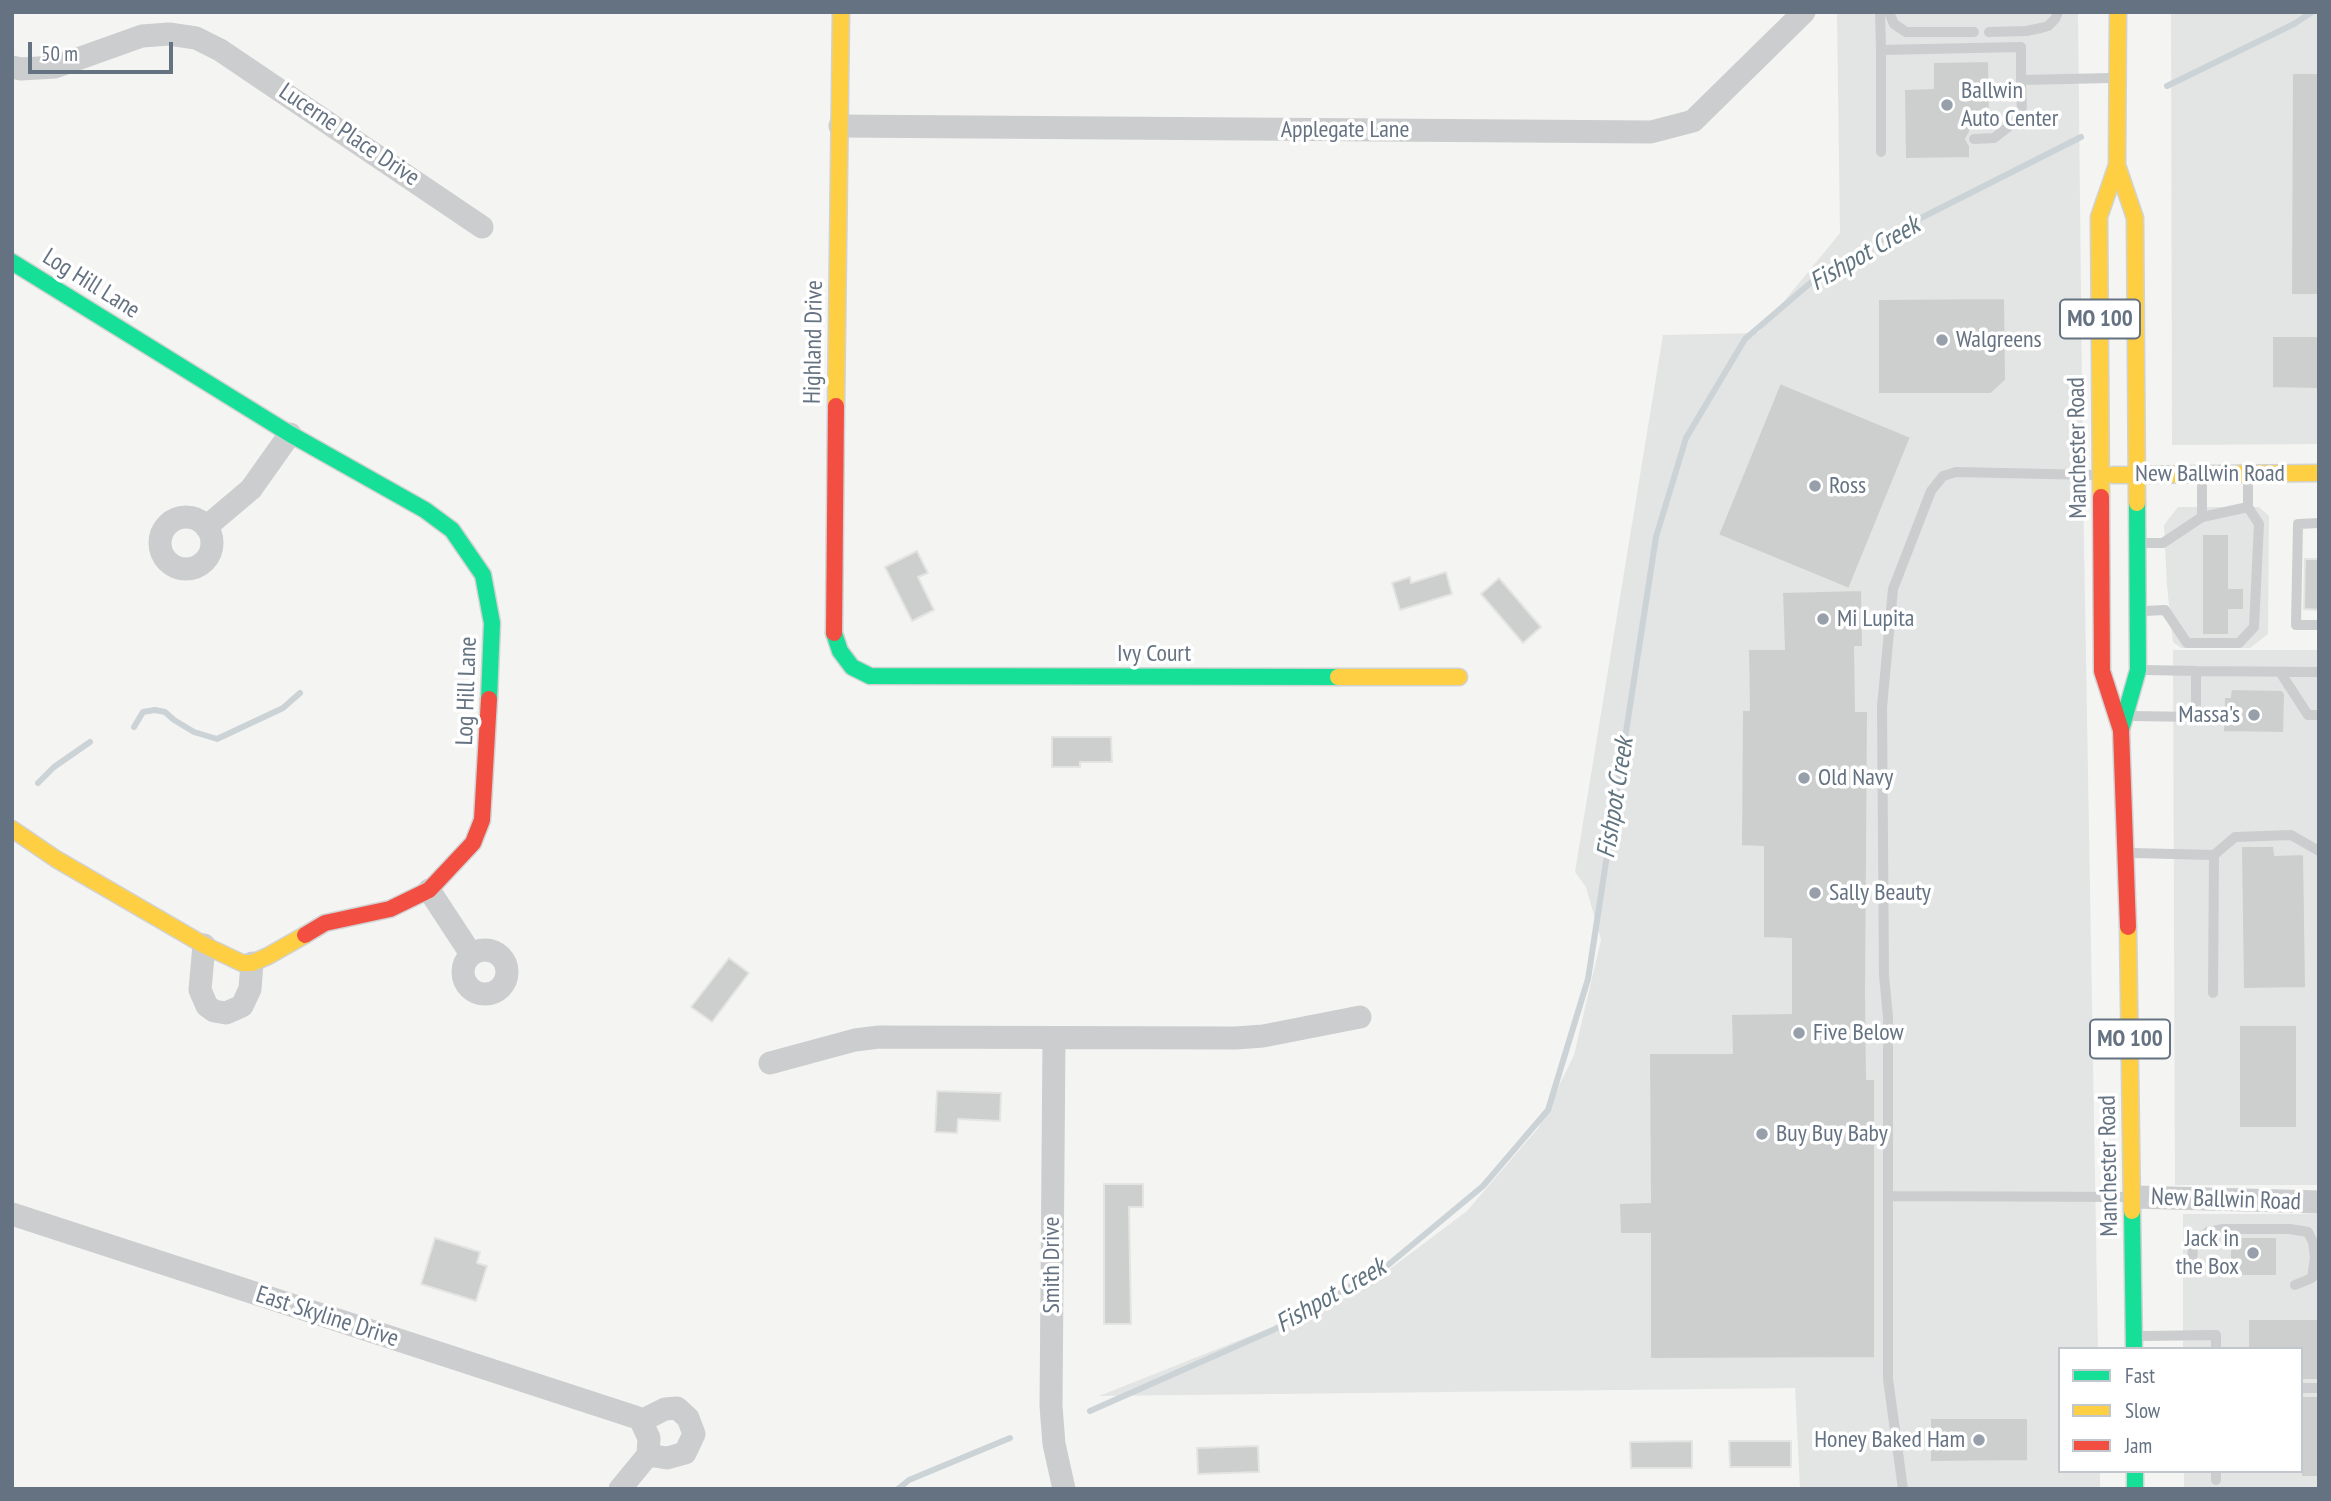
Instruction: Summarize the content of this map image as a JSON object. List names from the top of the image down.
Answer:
{
  "streets": {
    "main road": [
      "Log Hill Lane",
      "MO 100",
      "Highland Drive",
      "Manchester Road",
      "New Ballwin Road",
      "Ivy Court"
    ],
    "street": [
      "Applegate Lane",
      "Lucerne Place Drive",
      "Smith Drive",
      "East Skyline Drive"
    ]
  },
  "crossings": [
    ["Applegate Lane", "Highland Drive"],
    ["Highland Drive", "Ivy Court"],
    ["Manchester Road", "New Ballwin Road"]
  ],
  "water": ["Fishpot Creek"],
  "places": [
    "Ballwin Auto Center",
    "Walgreens",
    "Ross",
    "Mi Lupita",
    "Massa's",
    "Old Navy",
    "Sally Beauty",
    "Five Below",
    "Buy Buy Baby",
    "Jack in the Box",
    "Honey Baked Ham"
  ],
  "legend": ["Fast", "Slow", "Jam"],
  "scale_bar": "50 m"
}
